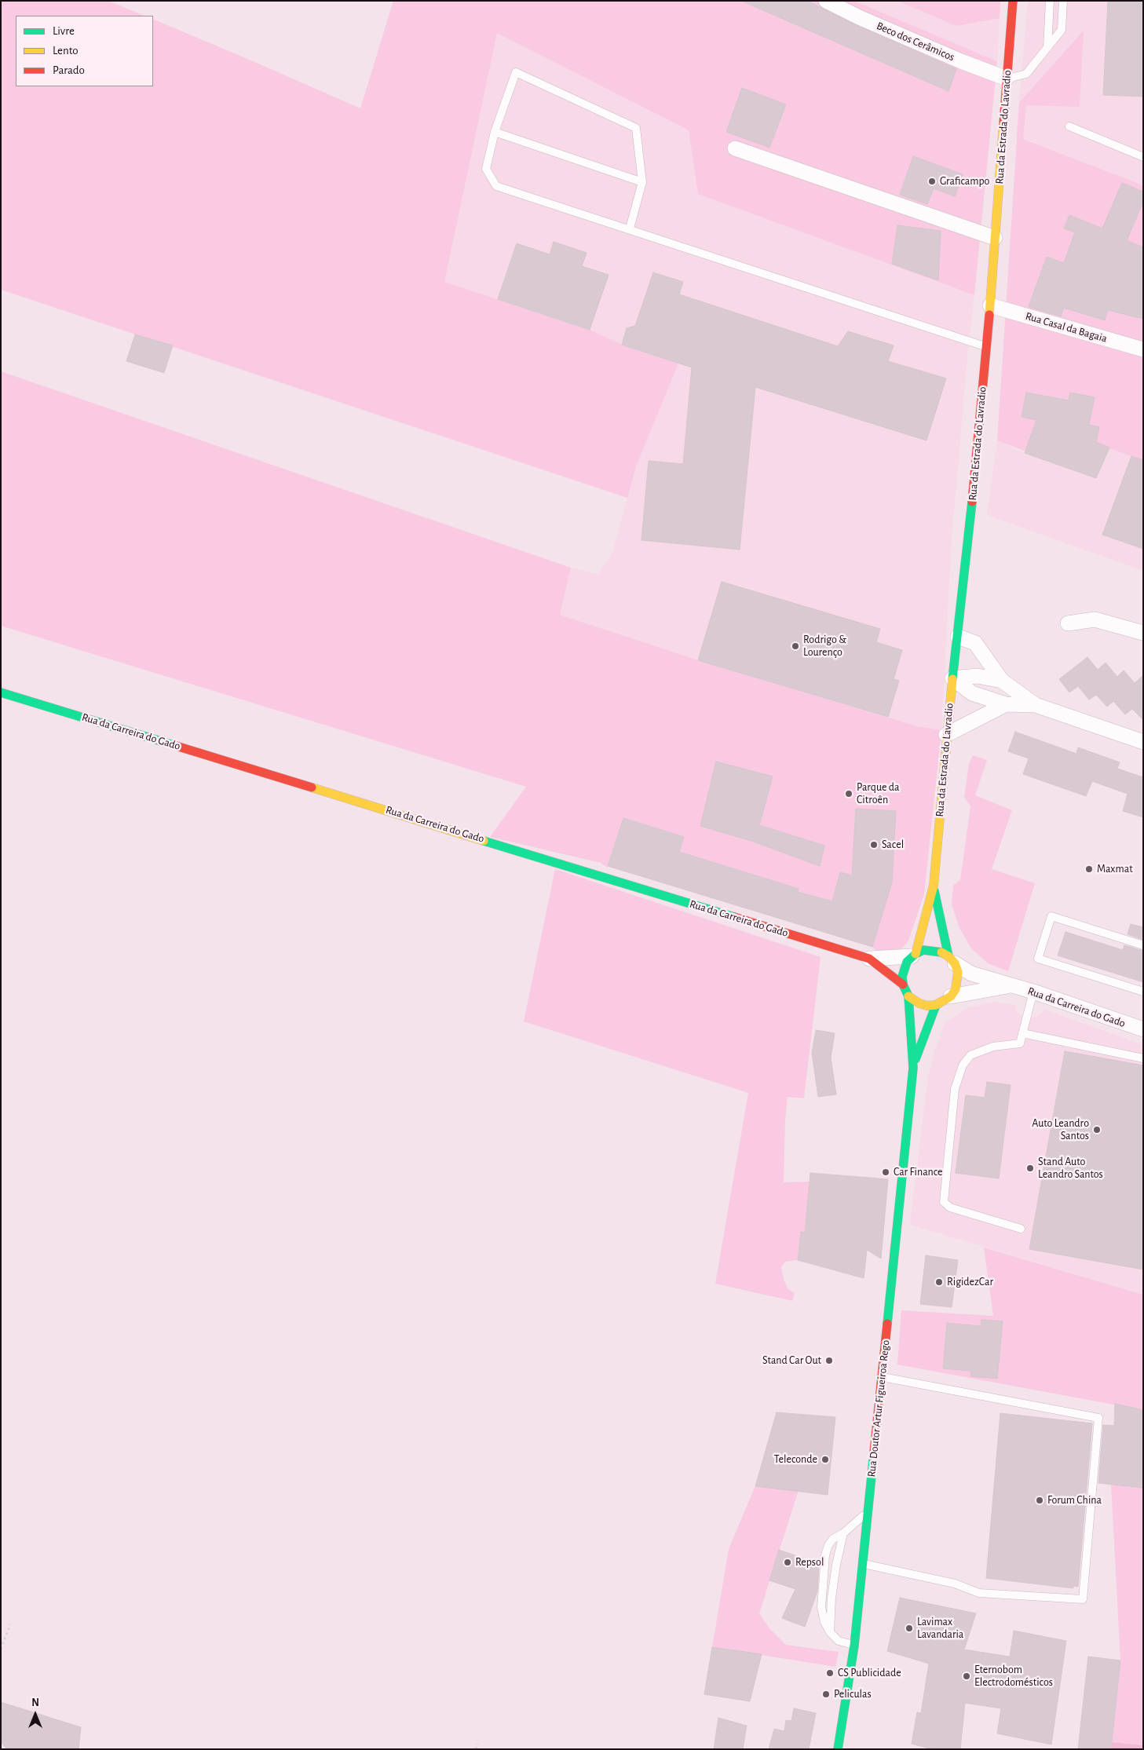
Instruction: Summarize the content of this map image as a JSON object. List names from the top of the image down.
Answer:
{
  "streets": {
    "main road": ["Rua da Estrada do Lavradio", "Rua da Carreira do Gado", "Rua Doutor Artur Figueiroa Rego"],
    "street": ["Beco dos Cerâmicos", "Rua Casal da Bagaia"]
  },
  "crossings": [
    ["Beco dos Cerâmicos", "Rua da Estrada do Lavradio"],
    ["Rua da Estrada do Lavradio", "Rua Casal da Bagaia"],
    ["Rua da Estrada do Lavradio", "Rua da Carreira do Gado"],
    ["Rua da Estrada do Lavradio", "Rua Doutor Artur Figueiroa Rego"],
    ["Rua da Carreira do Gado", "Rua Doutor Artur Figueiroa Rego"]
  ],
  "places": [
    "Graficampo",
    "Rodrigo & Lourenço",
    "Parque da Citroên",
    "Sacel",
    "Maxmat",
    "Auto Leandro Santos",
    "Stand Auto Leandro Santos",
    "Car Finance",
    "RigidezCar",
    "Stand Car Out",
    "Teleconde",
    "Forum China",
    "Repsol",
    "Lavimax Lavandaria",
    "CS Publicidade",
    "Eternobom Electrodomésticos",
    "Peliculas"
  ],
  "legend": ["Livre", "Lento", "Parado"],
  "north": "top"
}
